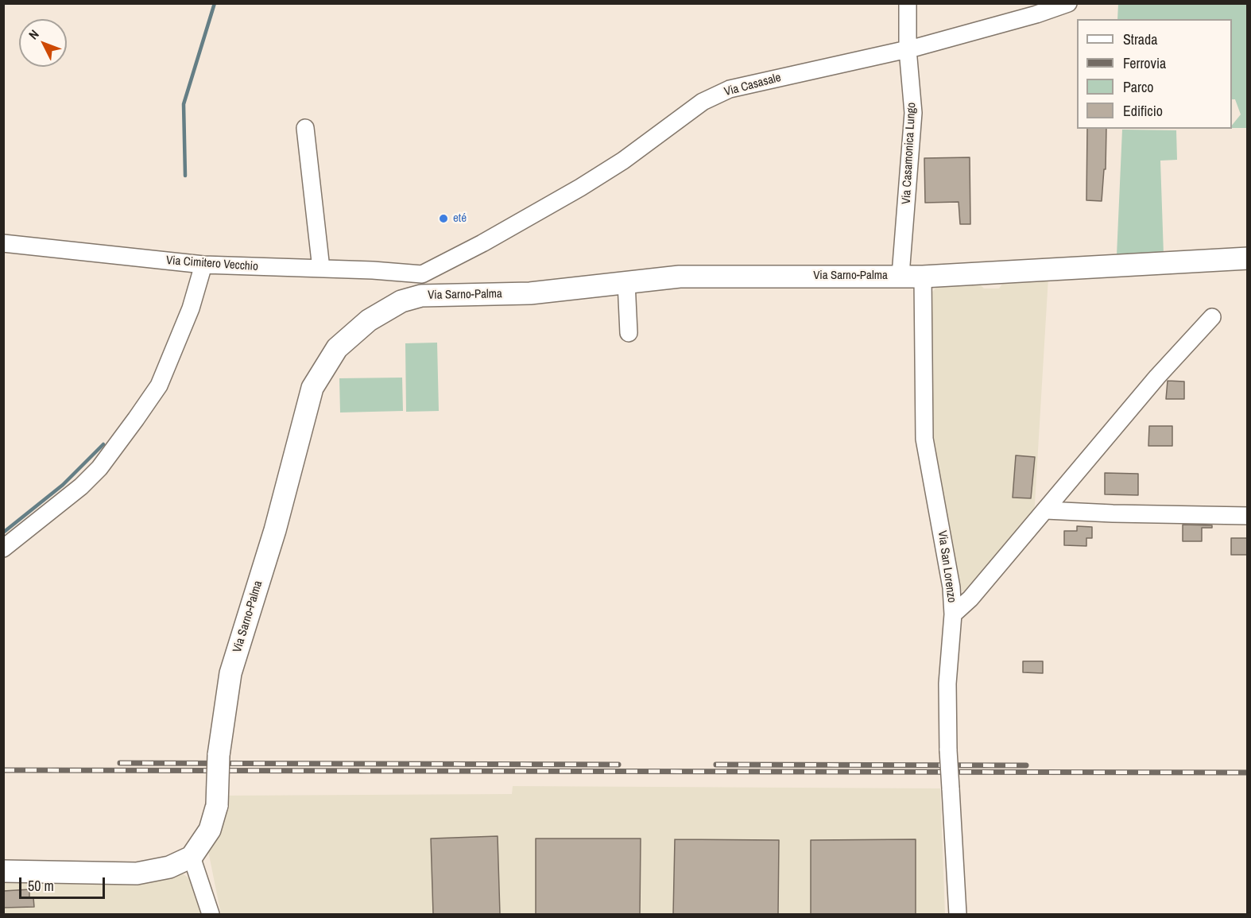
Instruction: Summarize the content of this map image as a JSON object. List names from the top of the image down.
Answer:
{
  "streets": {
    "main road": ["Via Sarno-Palma"],
    "street": [
      "Via Casasale",
      "Via Casamonica Lungo",
      "Via Cimitero Vecchio",
      "Via San Lorenzo"
    ]
  },
  "crossings": [
    ["Via Casasale", "Via Casamonica Lungo"],
    ["Via Casasale", "Via Cimitero Vecchio"],
    ["Via Casamonica Lungo", "Via Sarno-Palma"],
    ["Via Sarno-Palma", "Via San Lorenzo"]
  ],
  "places": ["eté"],
  "legend": [
    "Strada",
    "Ferrovia",
    "Parco",
    "Edificio"
  ],
  "scale_bar": "50 m",
  "north": "top left"
}
